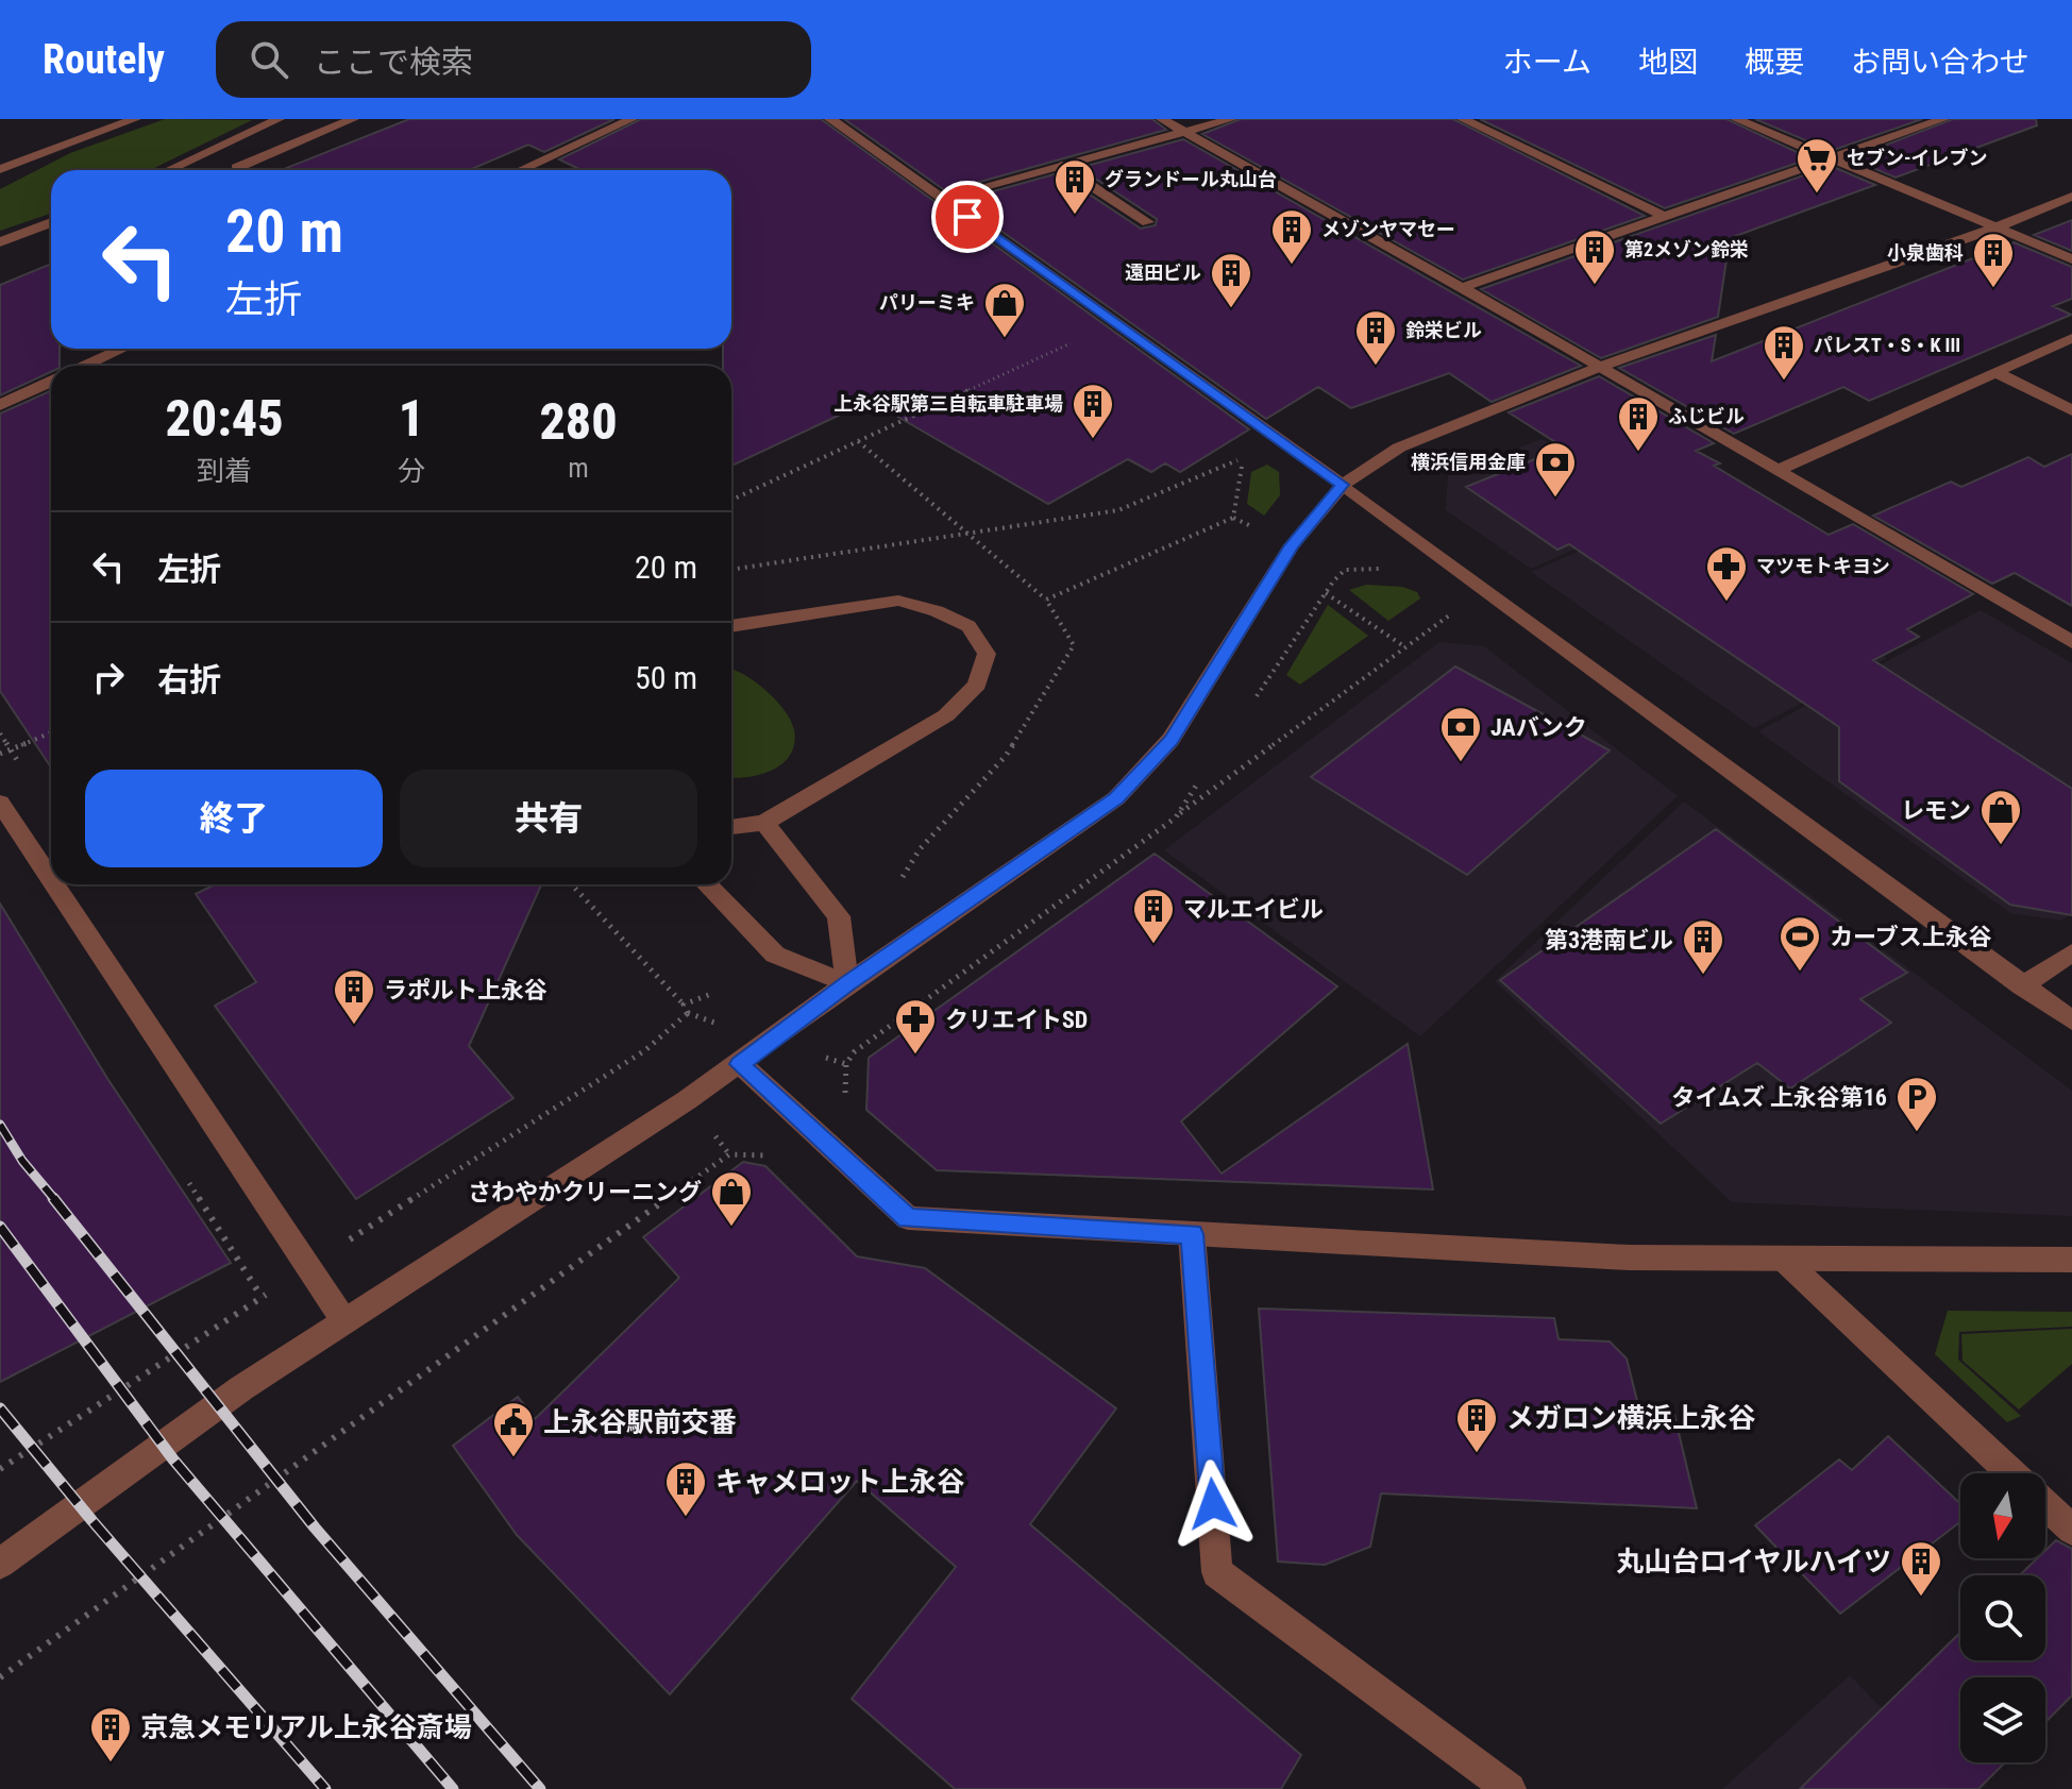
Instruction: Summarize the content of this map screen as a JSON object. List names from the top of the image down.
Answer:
{
  "places": {
    "supermarket": ["セブン-イレブン"],
    "building": [
      "グランドール丸山台",
      "メゾンヤマセー",
      "第2メゾン鈴栄",
      "小泉歯科",
      "遠田ビル",
      "鈴栄ビル",
      "パレスT・S・K III",
      "上永谷駅第三自転車駐車場",
      "ふじビル",
      "マルエイビル",
      "第3港南ビル",
      "ラポルト上永谷",
      "メガロン横浜上永谷",
      "キャメロット上永谷",
      "丸山台ロイヤルハイツ",
      "京急メモリアル上永谷斎場"
    ],
    "shop": ["パリーミキ", "レモン", "さわやかクリーニング"],
    "bank": ["横浜信用金庫", "JAバンク"],
    "pharmacy": ["マツモトキヨシ", "クリエイトSD"],
    "sports": ["カーブス上永谷"],
    "parking": ["タイムズ 上永谷第16"],
    "public building": ["上永谷駅前交番"]
  },
  "north": "bottom",
  "page": {
    "header": "Routely",
    "search": "ここで検索",
    "nav": [
      "ホーム",
      "地図",
      "概要",
      "お問い合わせ"
    ],
    "turn": ["20 m", "左折"],
    "eta": [
      "20:45",
      "到着",
      "1",
      "分",
      "280",
      "m"
    ],
    "list": [
      {
        "name": "左折",
        "value": "20 m"
      },
      {
        "name": "右折",
        "value": "50 m"
      }
    ],
    "buttons": ["終了", "共有"]
  }
}
